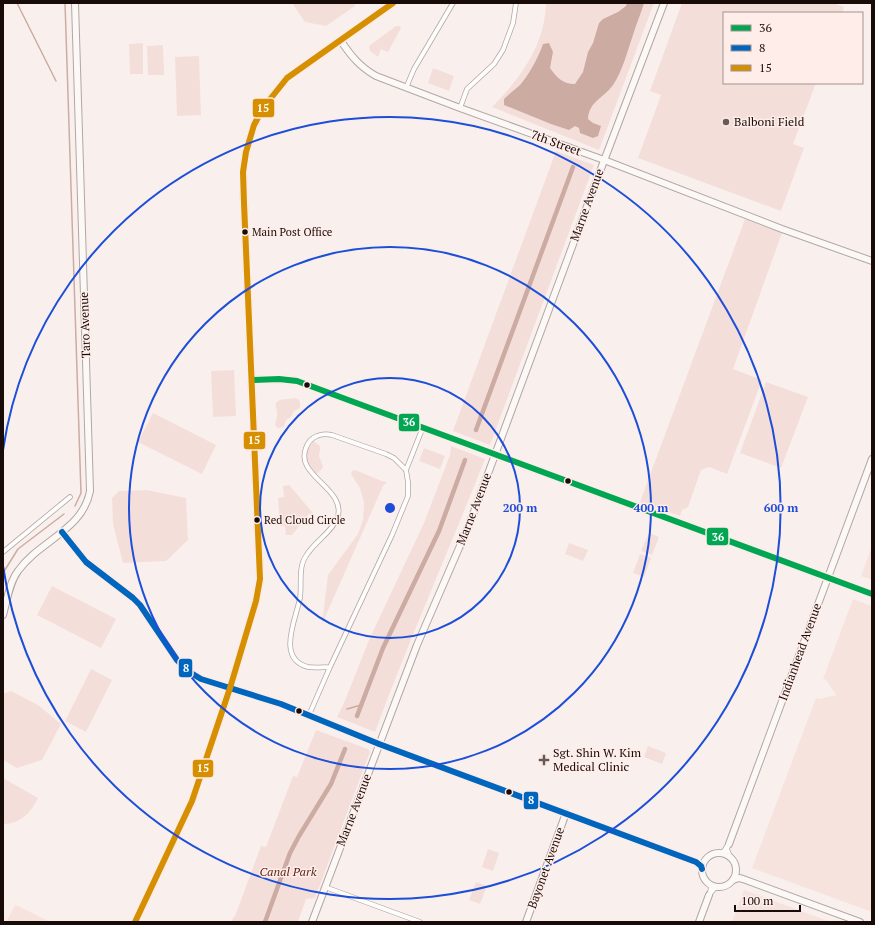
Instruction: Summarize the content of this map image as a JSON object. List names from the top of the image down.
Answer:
{
  "streets": {
    "street": [
      "7th Street",
      "Marne Avenue",
      "Taro Avenue",
      "Indianhead Avenue",
      "Bayonet Avenue"
    ]
  },
  "crossings": [
    ["7th Street", "Marne Avenue"]
  ],
  "parks": ["Canal Park"],
  "places": {
    "other": ["Balboni Field", "Main Post Office", "Red Cloud Circle"],
    "health": ["Sgt. Shin W. Kim Medical Clinic"]
  },
  "lines": ["transit line 15", "transit line 36", "transit line 8"],
  "legend": ["36", "8", "15"],
  "scale_bar": "100 m",
  "rings": ["200 m", "400 m", "600 m"]
}
